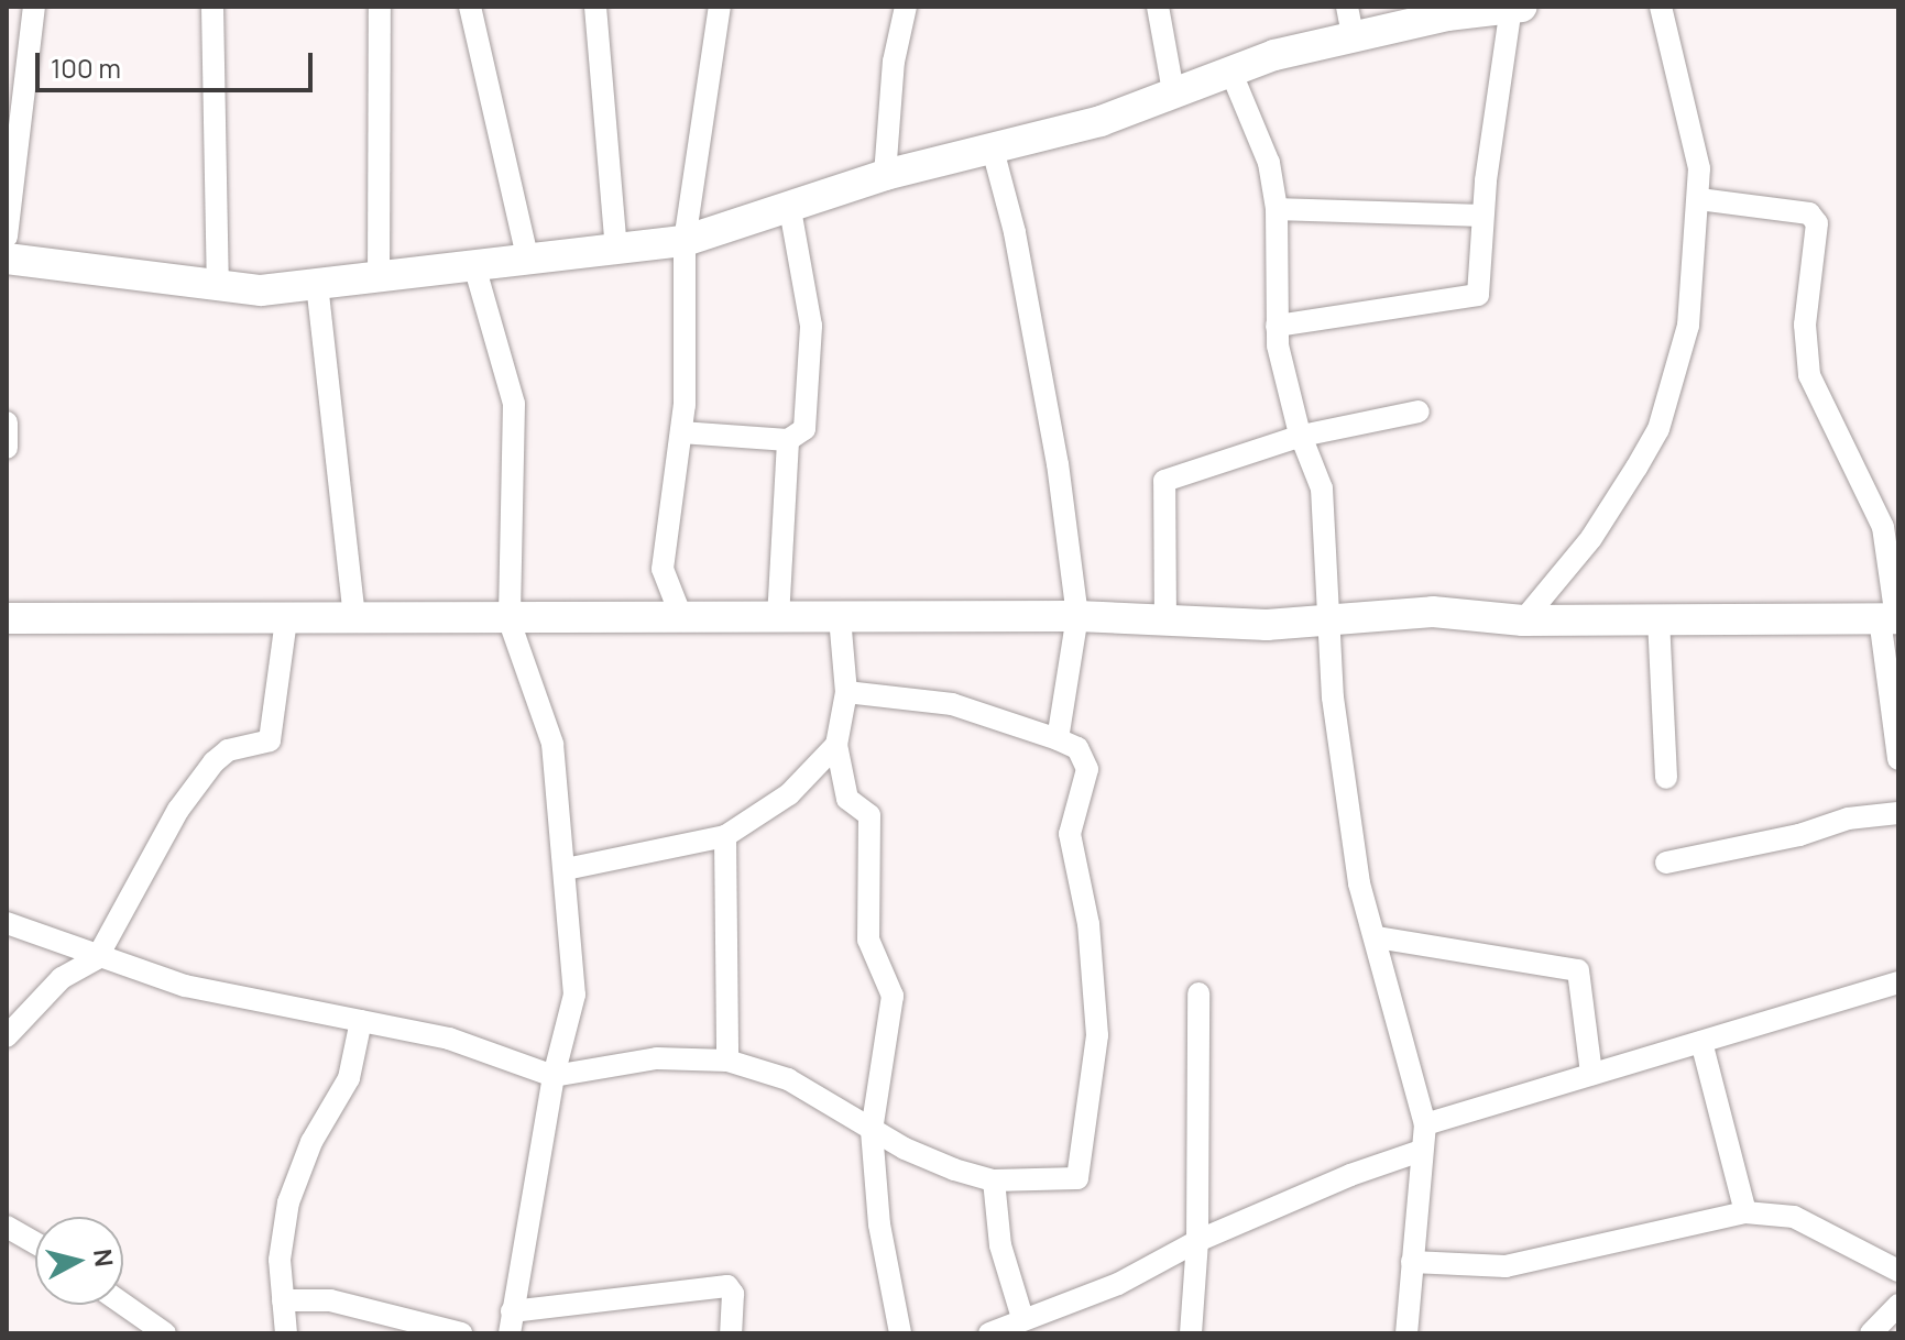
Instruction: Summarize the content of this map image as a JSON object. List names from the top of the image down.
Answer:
{
  "scale_bar": "100 m",
  "north": "right"
}
